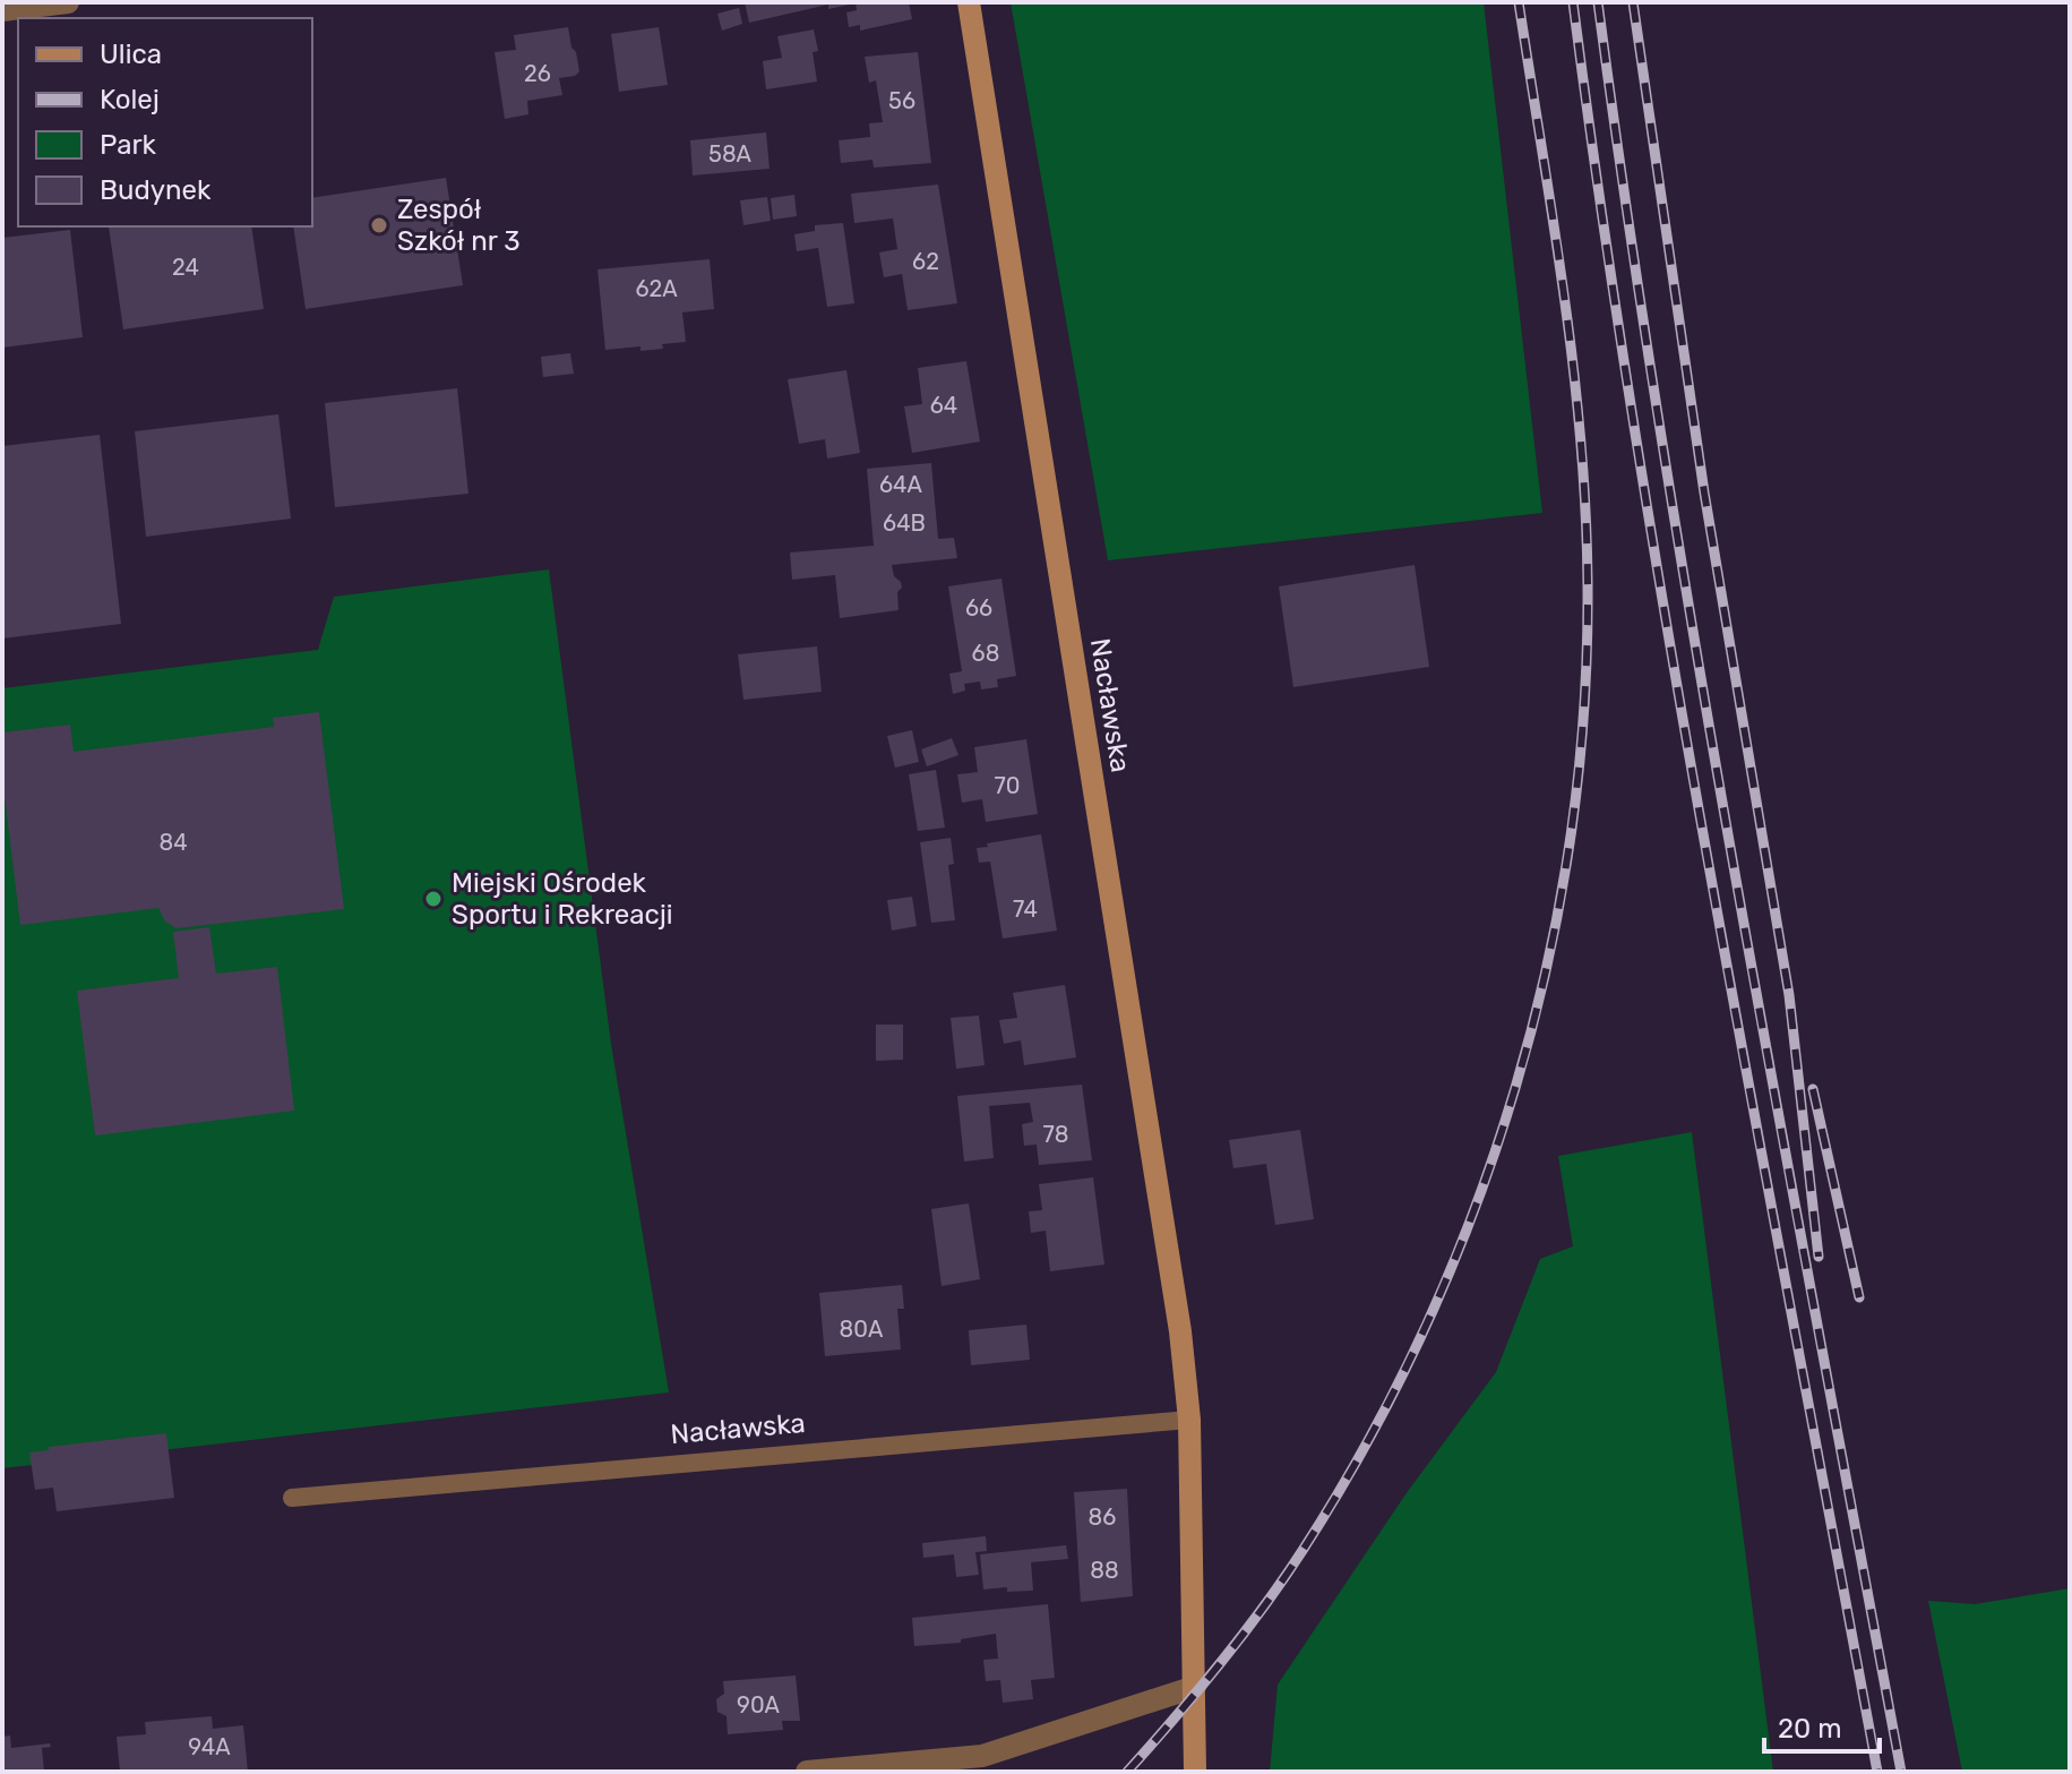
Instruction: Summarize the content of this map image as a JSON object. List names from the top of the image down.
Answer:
{
  "streets": {
    "street": ["Nacławska"]
  },
  "places": ["Zespół Szkół nr 3", "Miejski Ośrodek Sportu i Rekreacji"],
  "house_numbers": [
    "26",
    "56",
    "58A",
    "62",
    "24",
    "62A",
    "64",
    "64A",
    "64B",
    "66",
    "68",
    "70",
    "84",
    "74",
    "78",
    "80A",
    "86",
    "88",
    "90A",
    "94A"
  ],
  "legend": [
    "Ulica",
    "Kolej",
    "Park",
    "Budynek"
  ],
  "scale_bar": "20 m"
}
